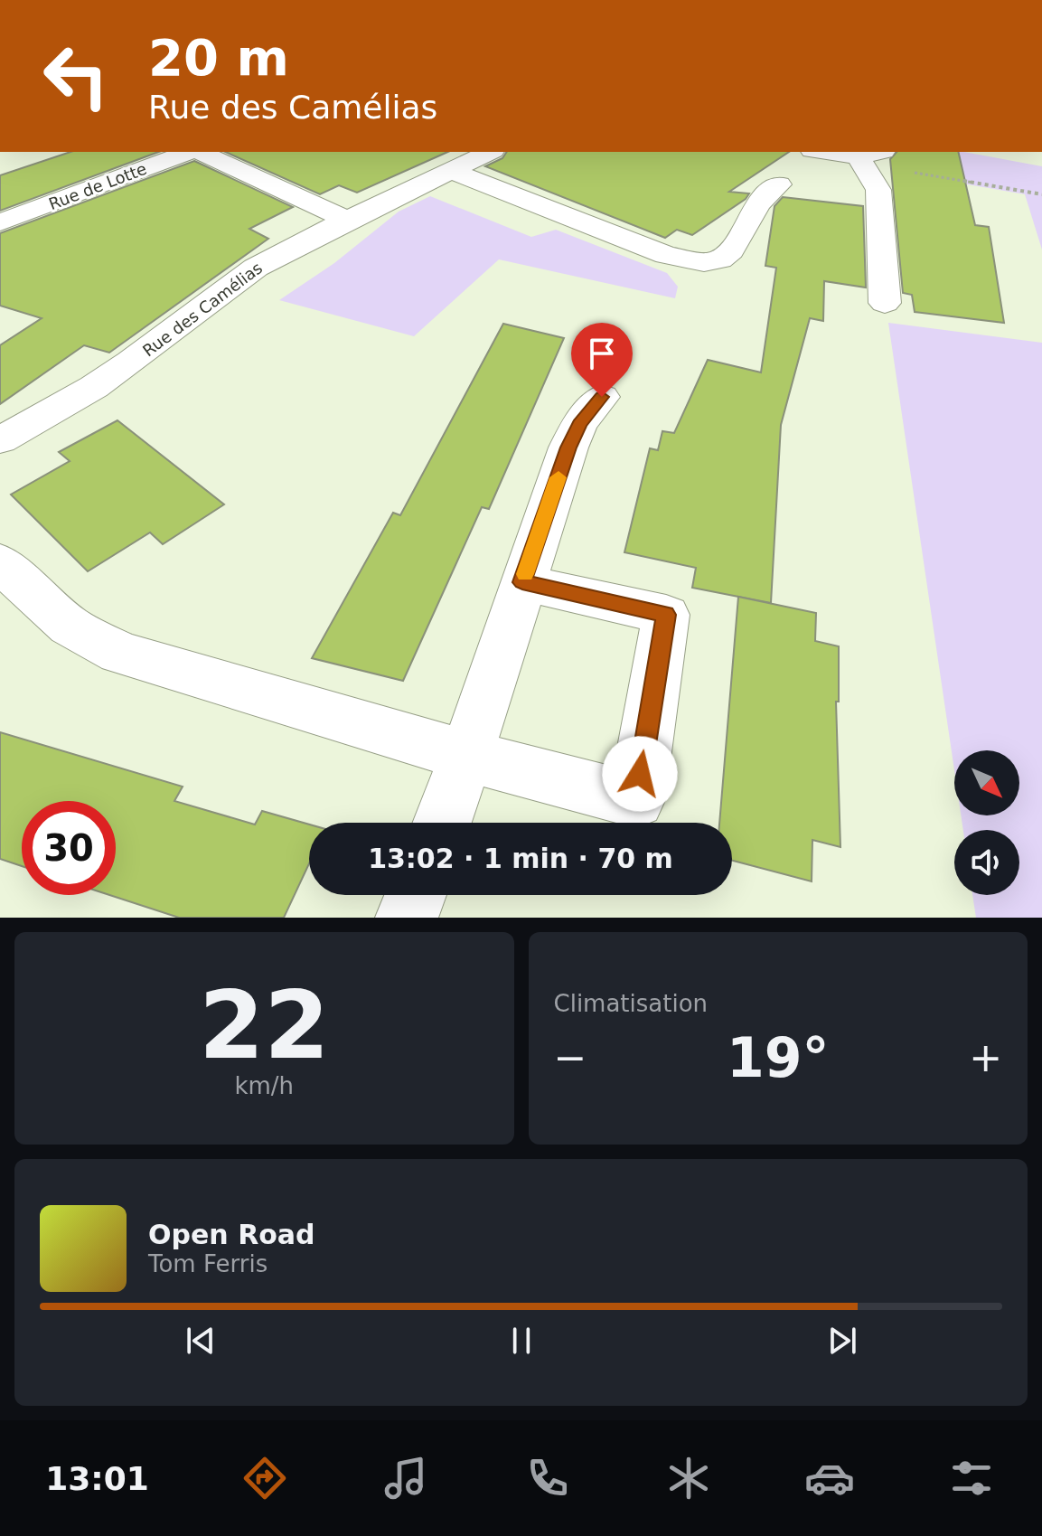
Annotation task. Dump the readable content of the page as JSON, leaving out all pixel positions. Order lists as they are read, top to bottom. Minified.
{"streets":{"street":["Rue de Lotte","Rue des Camélias"]},"crossings":[["Rue de Lotte","Rue des Camélias"]],"north":"bottom right","page":{"turn":["20 m","Rue des Camélias"],"limit":"30","trip":"13:02 · 1 min · 70 m","tile":[["22","km/h"],"Climatisation"],"heat":["−","19°","+"],"song":["Open Road","Tom Ferris"],"tabs":"13:01"}}
